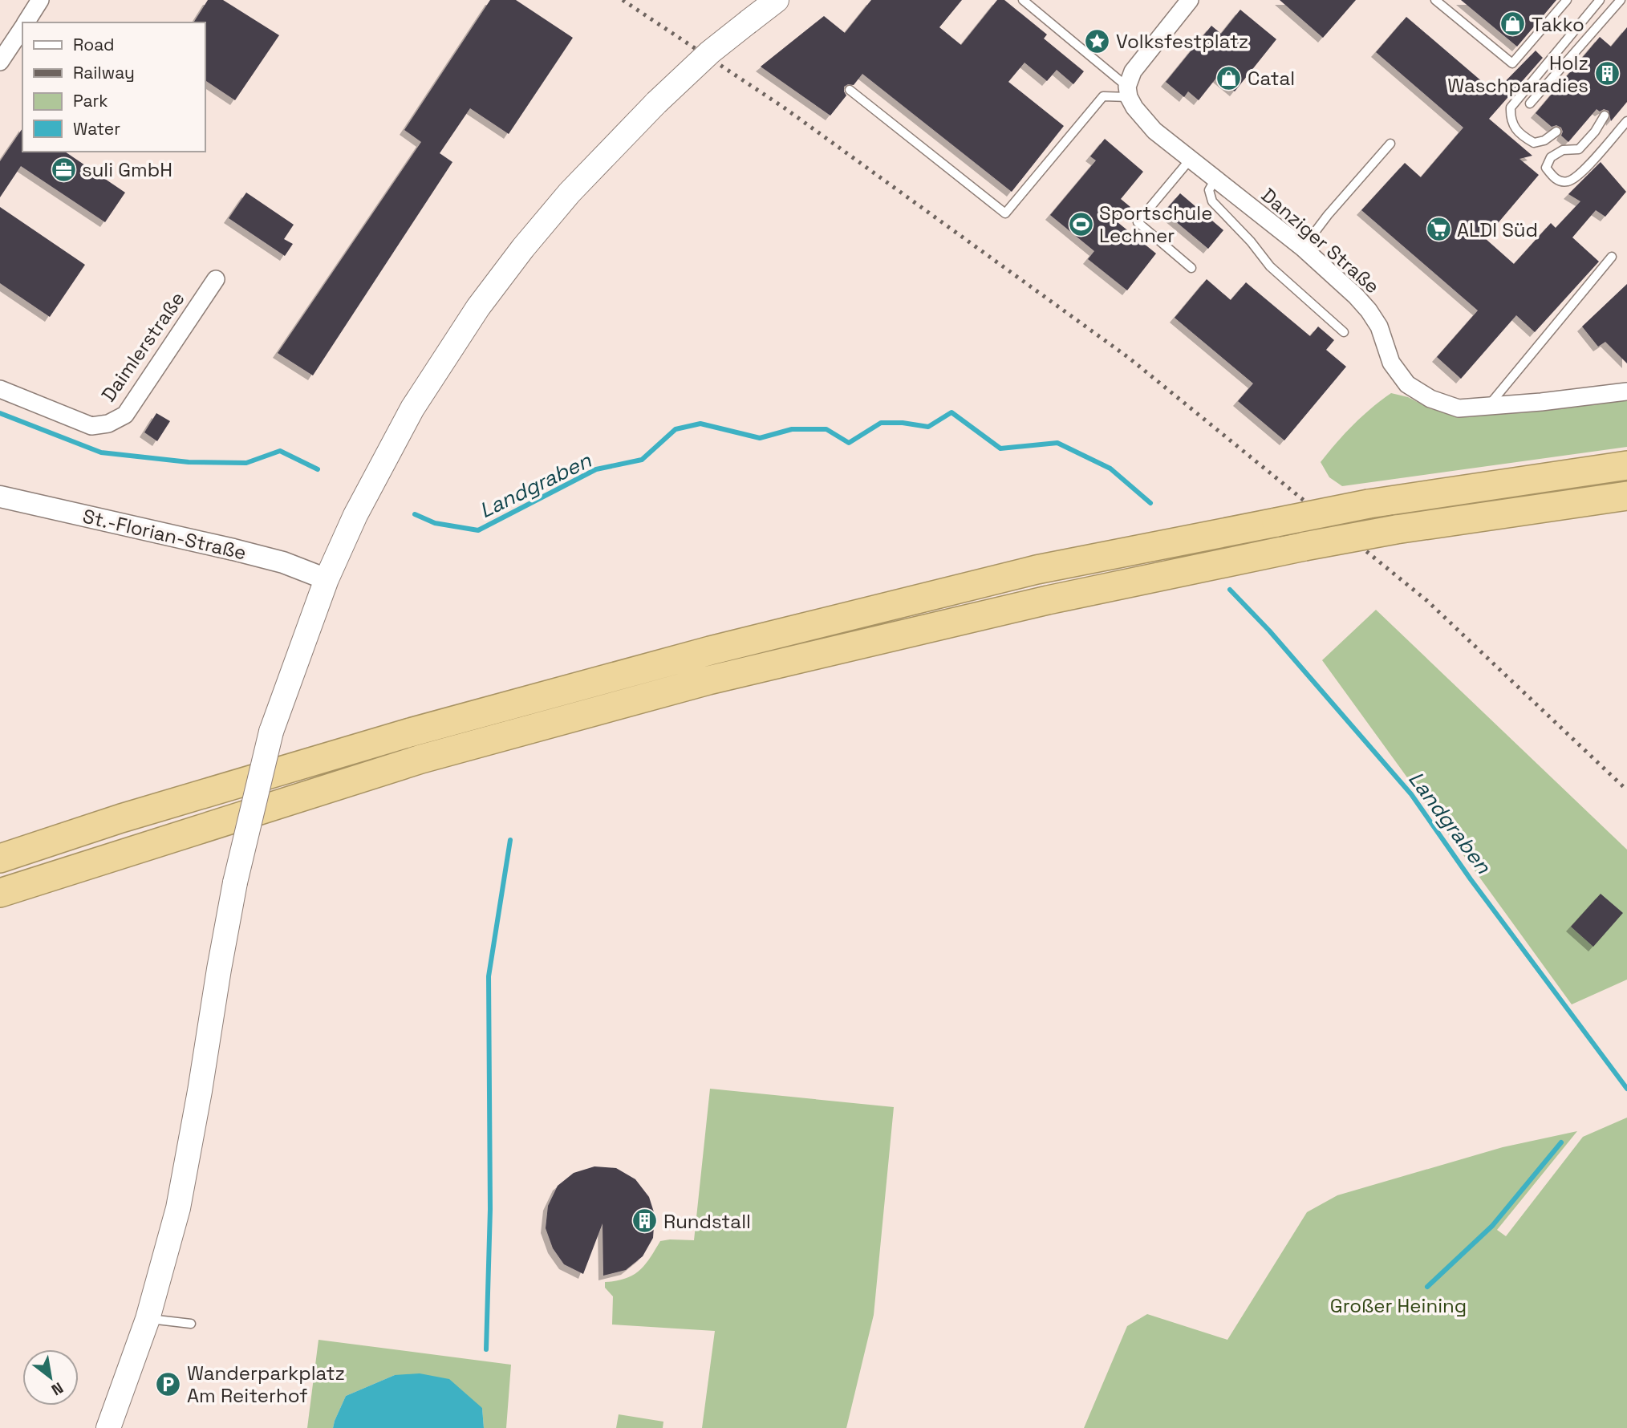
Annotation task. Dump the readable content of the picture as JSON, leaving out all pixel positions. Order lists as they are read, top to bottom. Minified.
{"streets":{"street":["Danziger Straße","Daimlerstraße","St.-Florian-Straße"]},"water":["Landgraben"],"parks":["Großer Heining"],"places":{"shop":["Takko","Catal"],"place":["Volksfestplatz"],"building":["Holz Waschparadies","Rundstall"],"office":["suli GmbH"],"sports":["Sportschule Lechner"],"supermarket":["ALDI Süd"],"parking":["Wanderparkplatz Am Reiterhof"]},"legend":["Road","Railway","Park","Water"],"north":"bottom right"}
